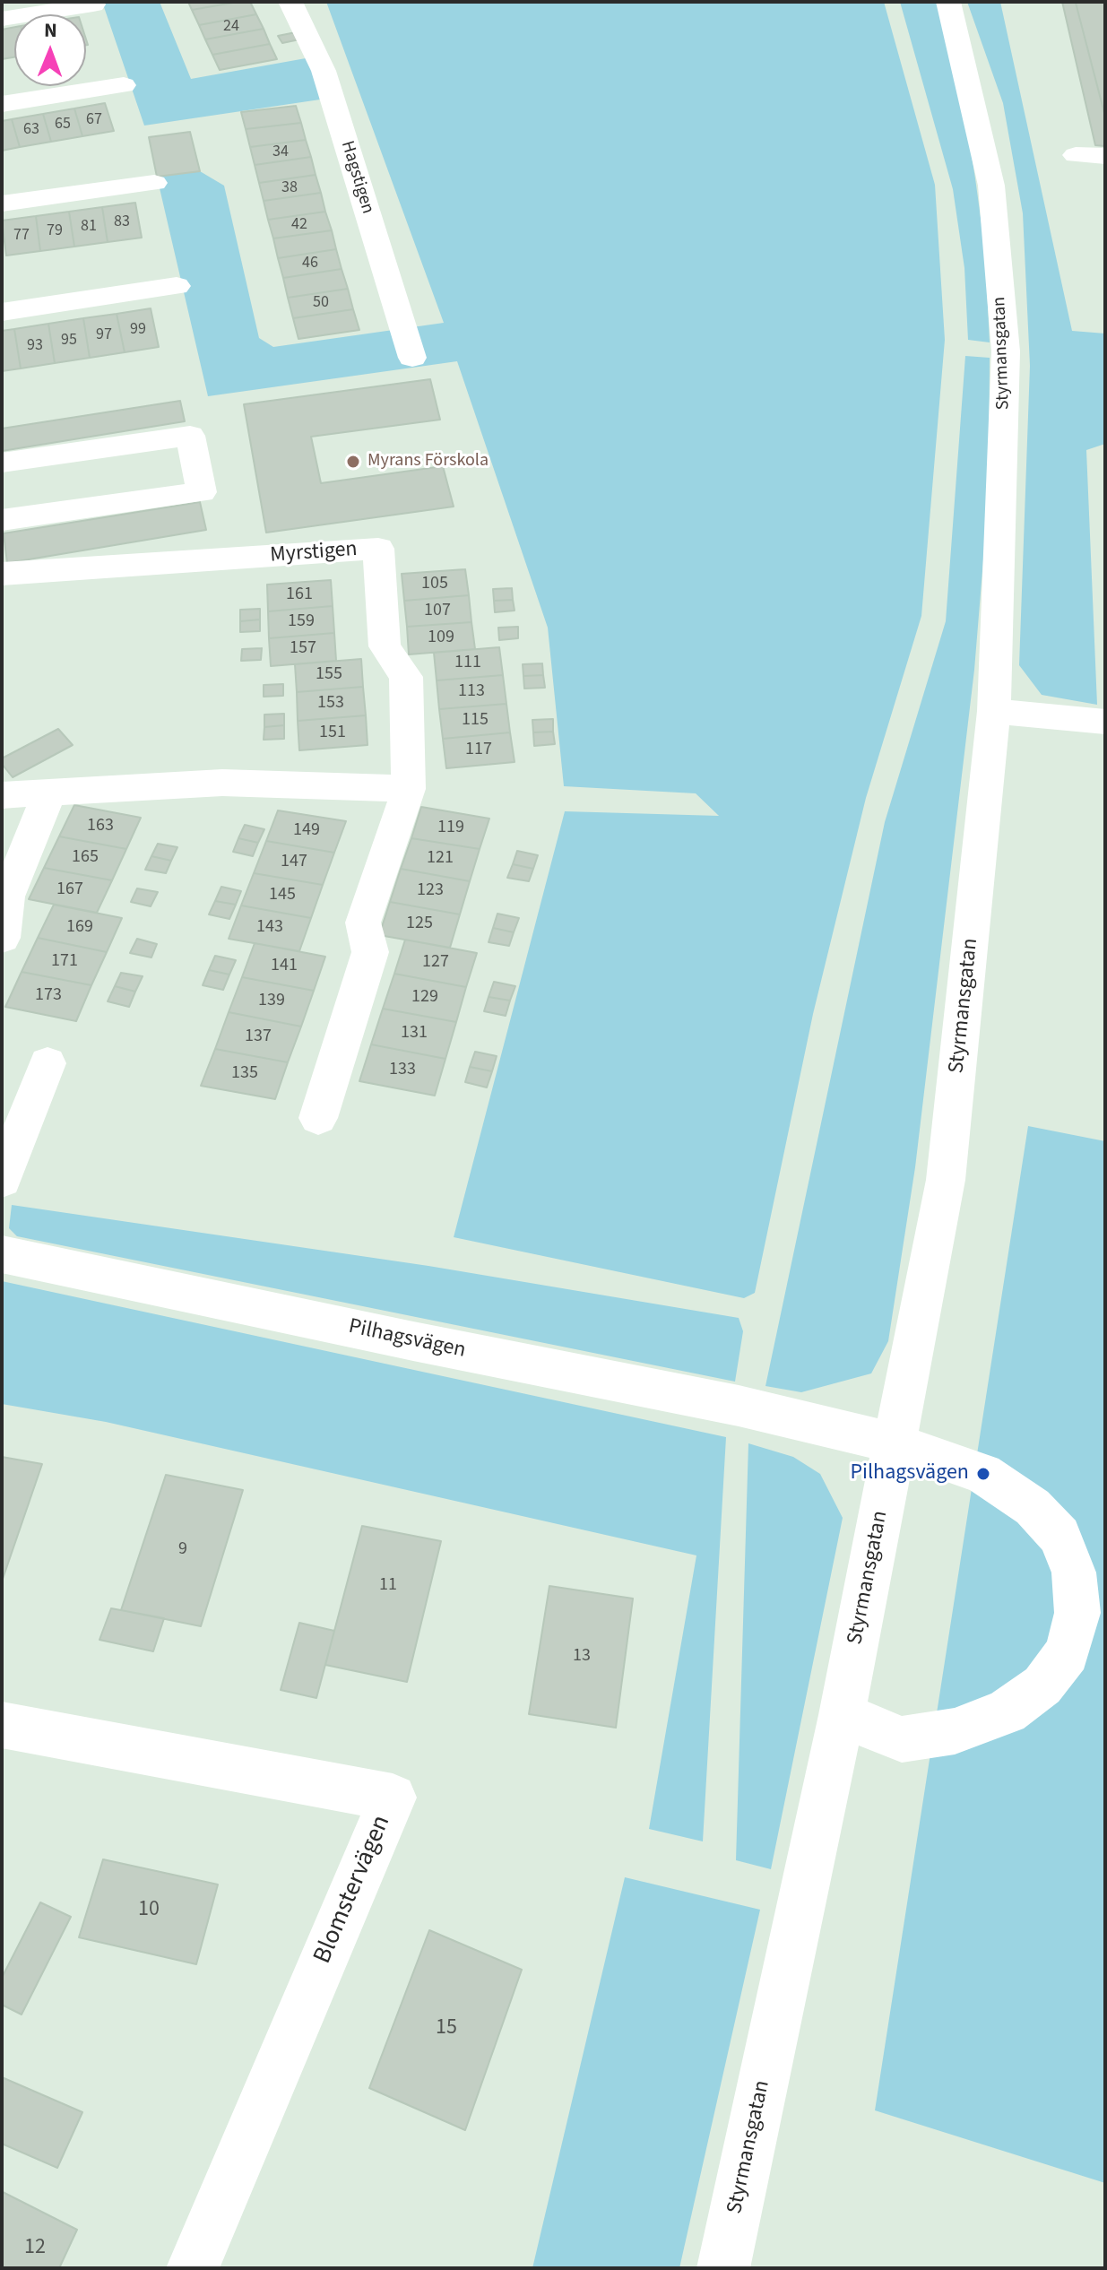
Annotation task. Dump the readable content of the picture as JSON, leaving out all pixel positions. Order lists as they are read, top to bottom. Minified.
{"streets":{"street":["Hagstigen","Styrmansgatan","Myrstigen","Pilhagsvägen","Blomstervägen"]},"crossings":[["Styrmansgatan","Pilhagsvägen"]],"places":["Myrans Förskola","Pilhagsvägen"],"house_numbers":["24","67","65","63","34","38","83","42","81","79","77","46","50","99","97","95","93","105","161","107","159","109","157","111","155","113","153","115","151","117","163","119","149","165","121","147","167","123","145","125","169","143","171","127","141","173","129","139","131","137","133","135","9","11","13","10","15","12"],"north":"top"}
